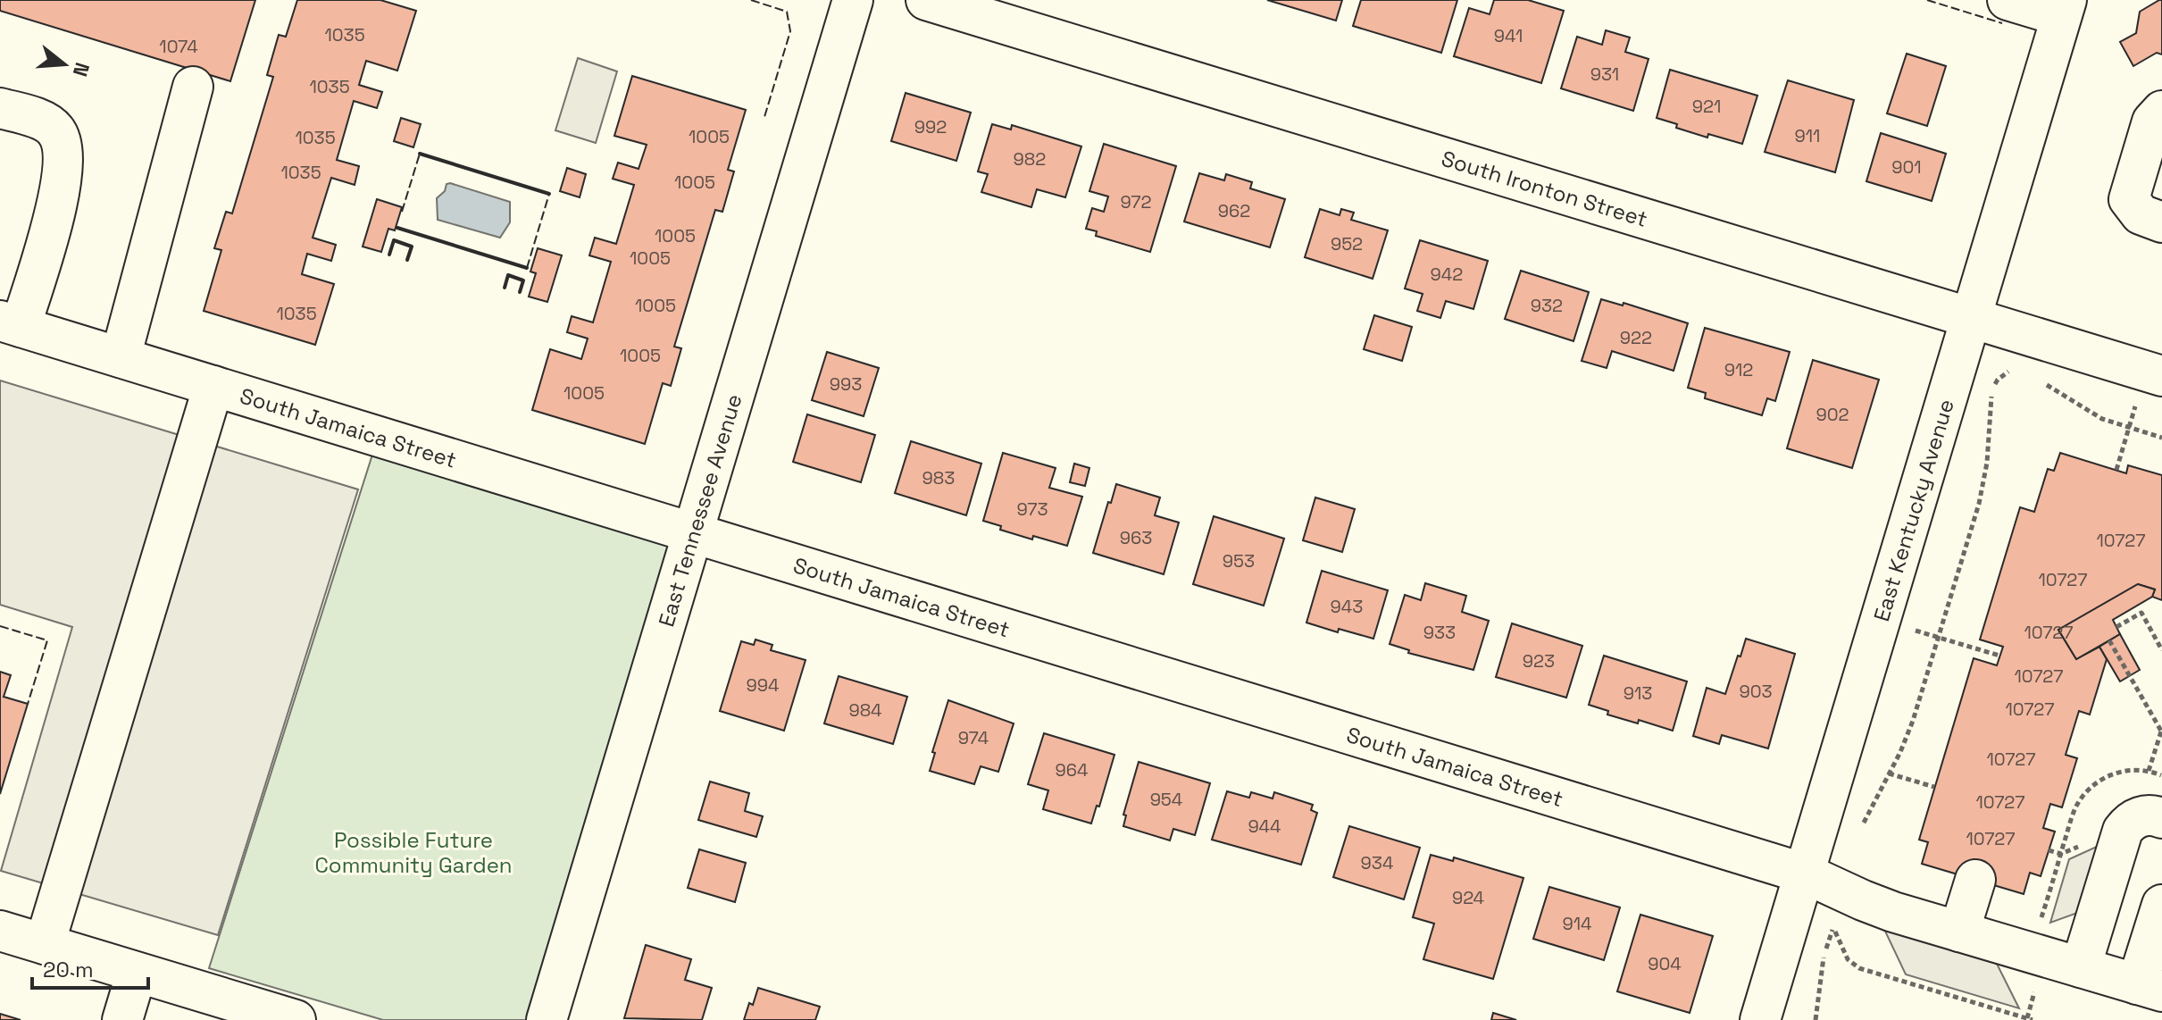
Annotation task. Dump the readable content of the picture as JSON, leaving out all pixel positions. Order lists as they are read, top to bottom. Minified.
{"streets":{"street":["South Ironton Street","South Jamaica Street","East Tennessee Avenue","East Kentucky Avenue"]},"crossings":[["South Ironton Street","East Kentucky Avenue"],["South Jamaica Street","East Tennessee Avenue"],["South Jamaica Street","East Kentucky Avenue"]],"parks":["Possible Future Community Garden"],"house_numbers":["1035","941","1074","931","1035","921","992","911","1005","1035","982","901","1035","1005","972","962","1005","952","1005","942","1005","932","1035","922","1005","912","993","1005","902","983","973","963","10727","953","10727","943","933","10727","923","10727","994","903","913","10727","984","974","10727","964","954","10727","944","10727","934","924","914","904"],"scale_bar":"20 m","north":"right"}
